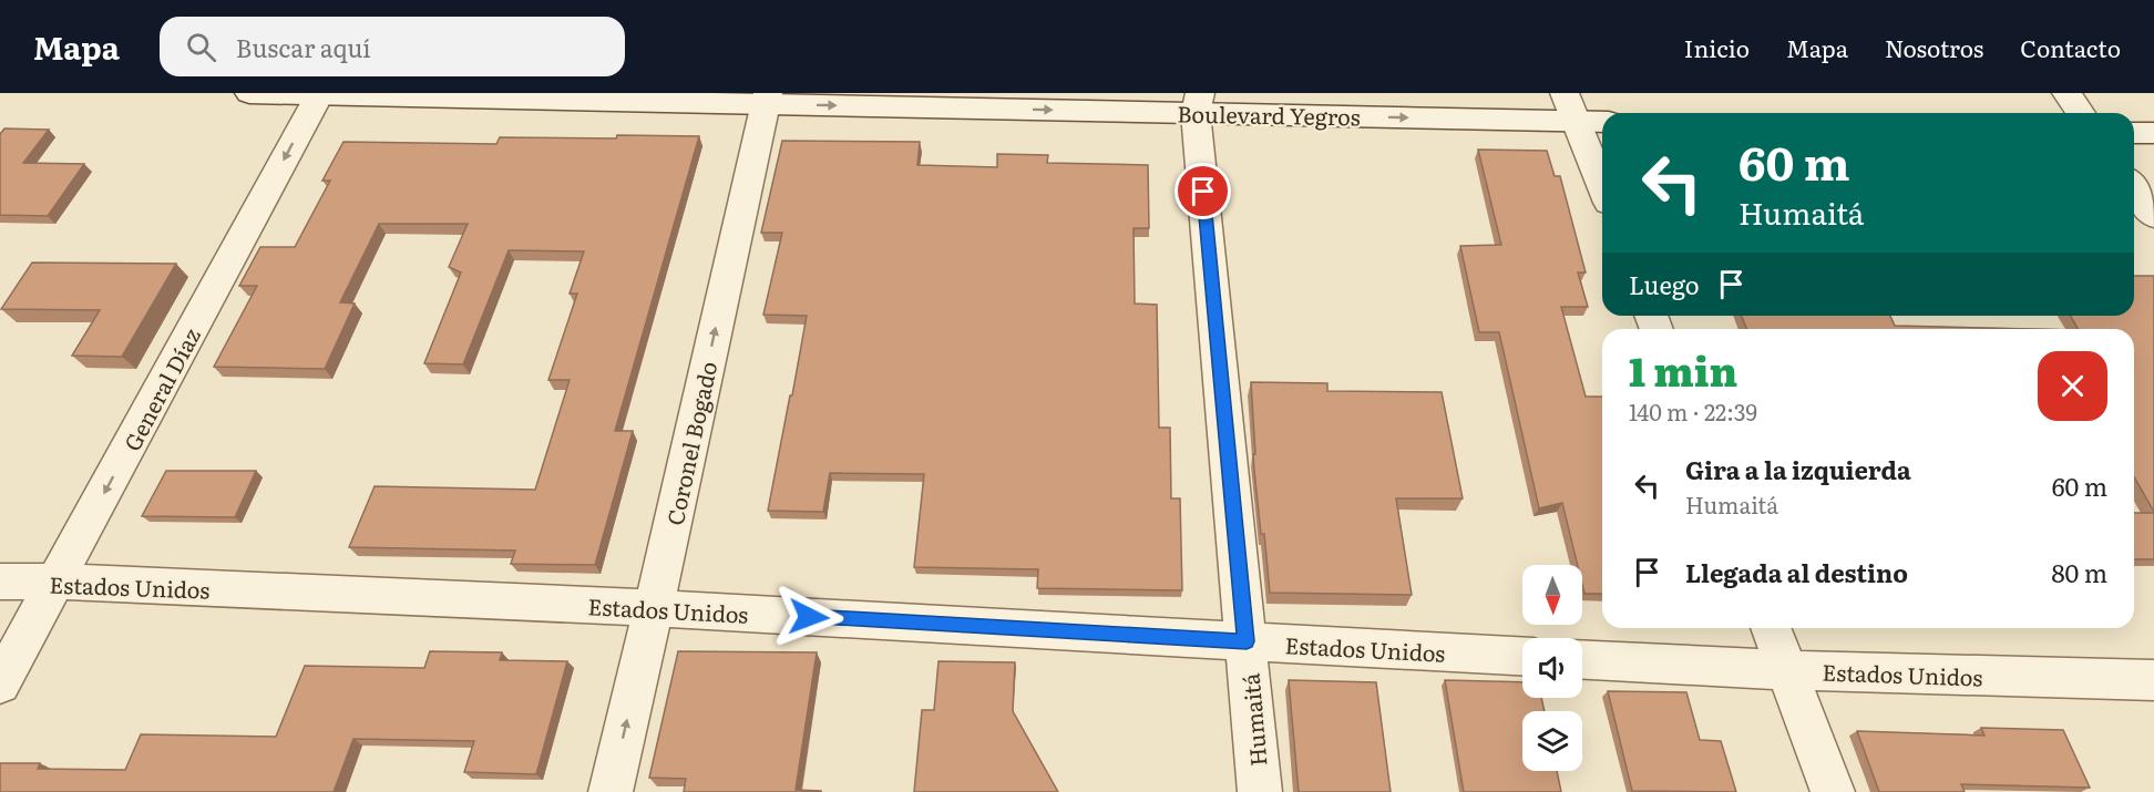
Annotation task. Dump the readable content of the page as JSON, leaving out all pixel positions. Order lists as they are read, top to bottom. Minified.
{"streets":{"street":["Boulevard Yegros","General Díaz","Coronel Bogado","Estados Unidos","Humaitá"]},"crossings":[["Boulevard Yegros","General Díaz"],["Boulevard Yegros","Coronel Bogado"],["Boulevard Yegros","Humaitá"],["General Díaz","Estados Unidos"],["Coronel Bogado","Estados Unidos"],["Estados Unidos","Humaitá"]],"one_way":["Boulevard Yegros","General Díaz","Coronel Bogado"],"north":"bottom","page":{"header":"Mapa","search":"Buscar aquí","nav":["Inicio","Mapa","Nosotros","Contacto"],"turn":["60 m","Humaitá"],"then":"Luego","heading":["1 min","140 m · 22:39"],"list":[{"name":"Gira a la izquierda","note":"Humaitá","value":"60 m"},{"name":"Llegada al destino","value":"80 m"}]}}
